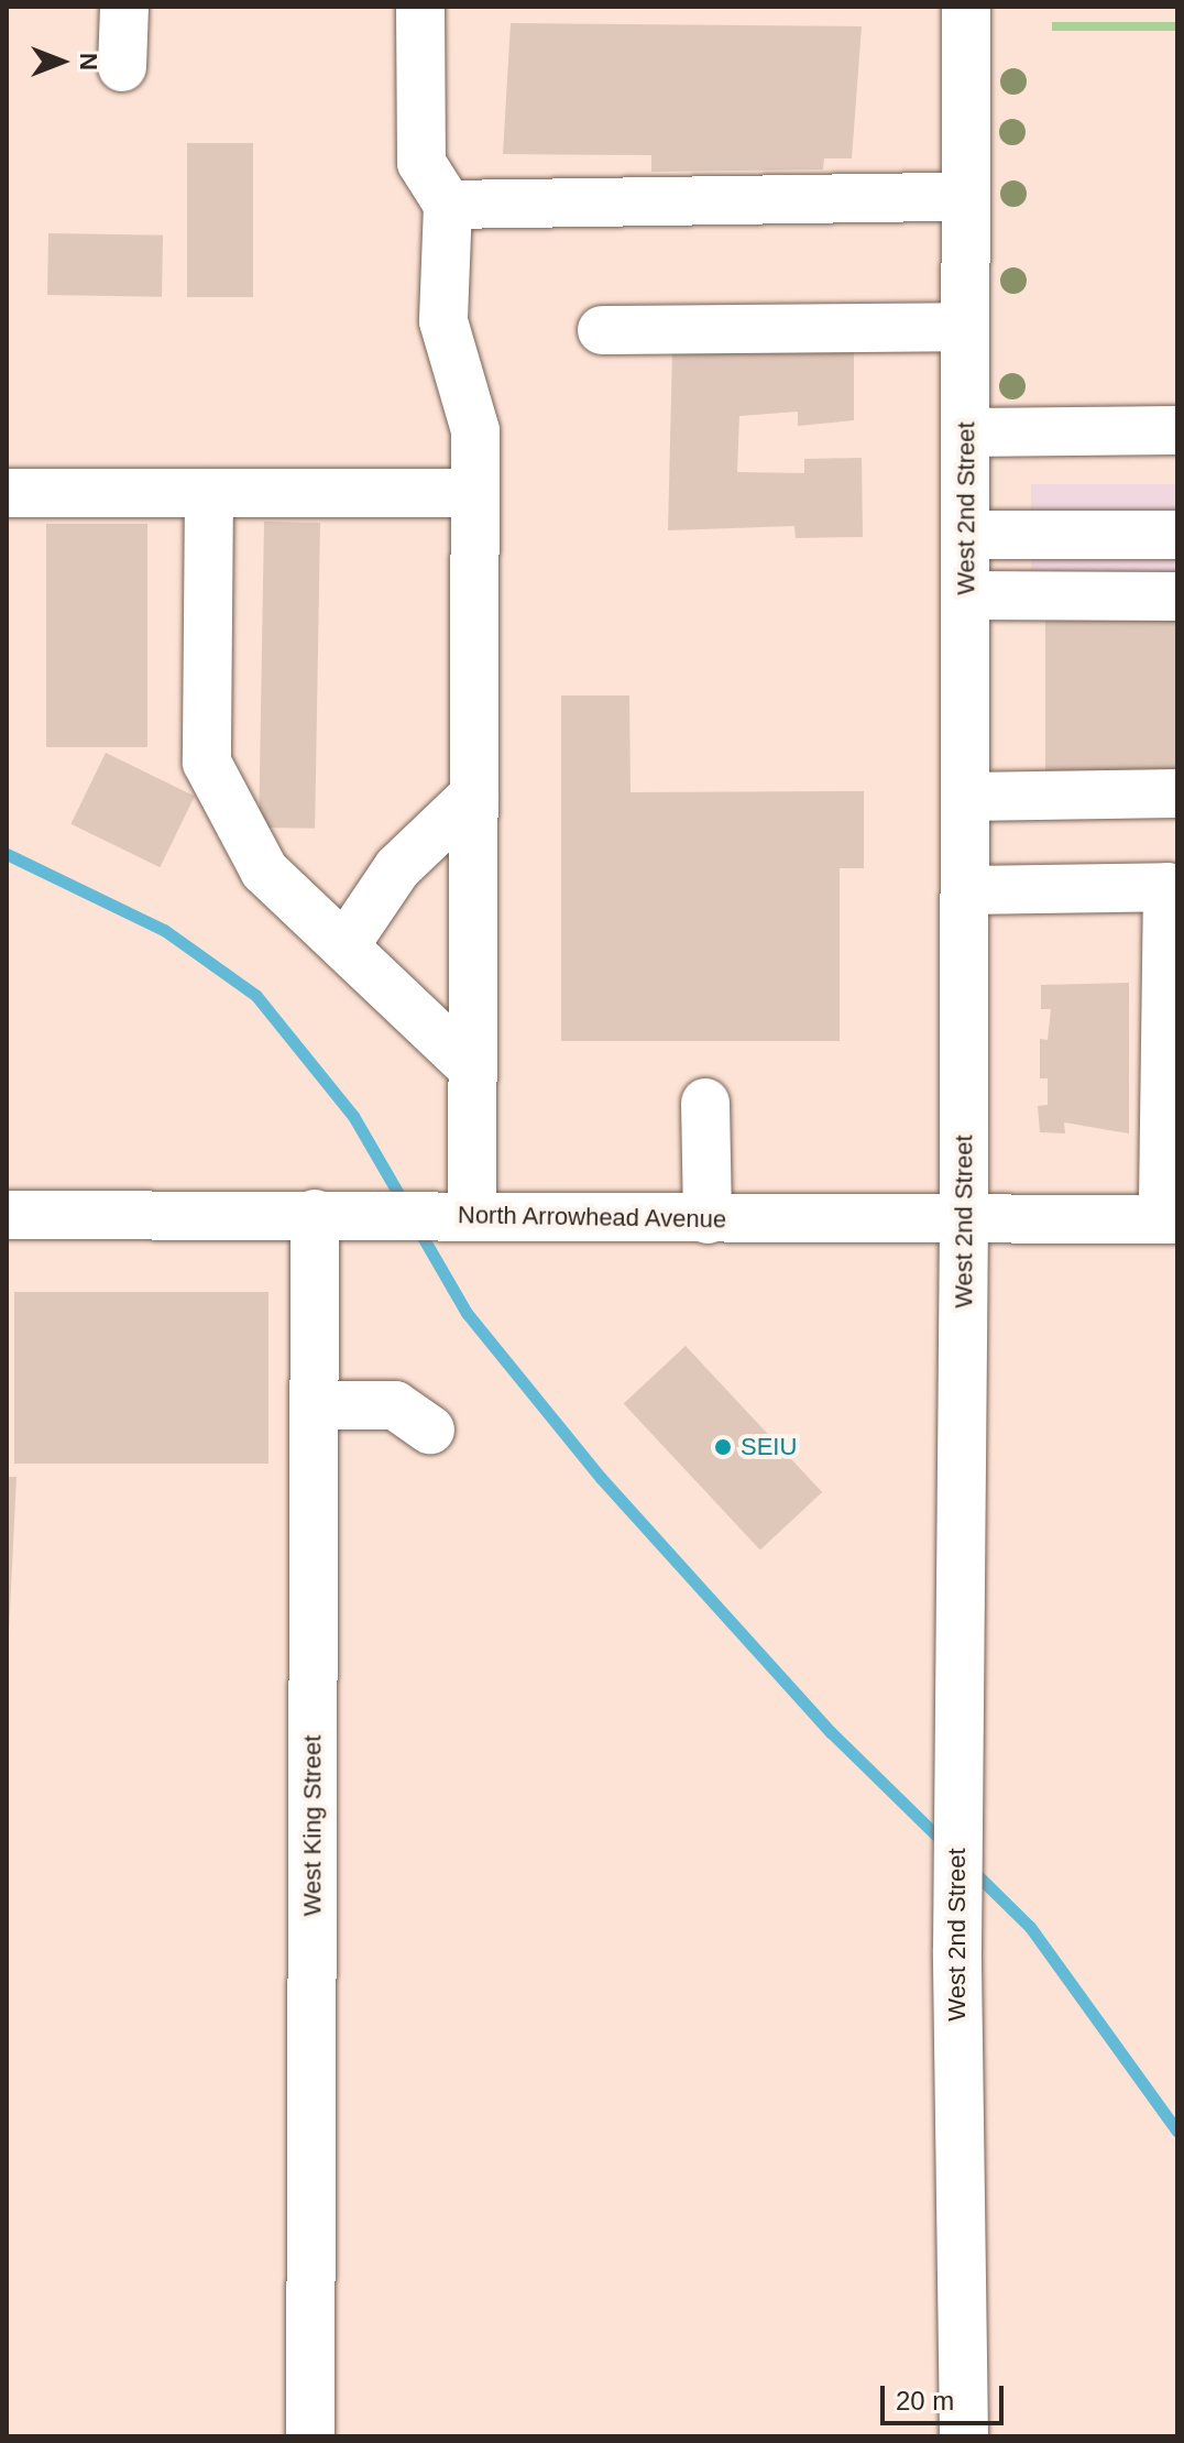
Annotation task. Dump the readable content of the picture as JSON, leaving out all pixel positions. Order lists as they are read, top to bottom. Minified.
{"streets":{"street":["West 2nd Street","North Arrowhead Avenue","West King Street"]},"crossings":[["West 2nd Street","North Arrowhead Avenue"],["North Arrowhead Avenue","West King Street"]],"places":["SEIU"],"scale_bar":"20 m","north":"right"}
